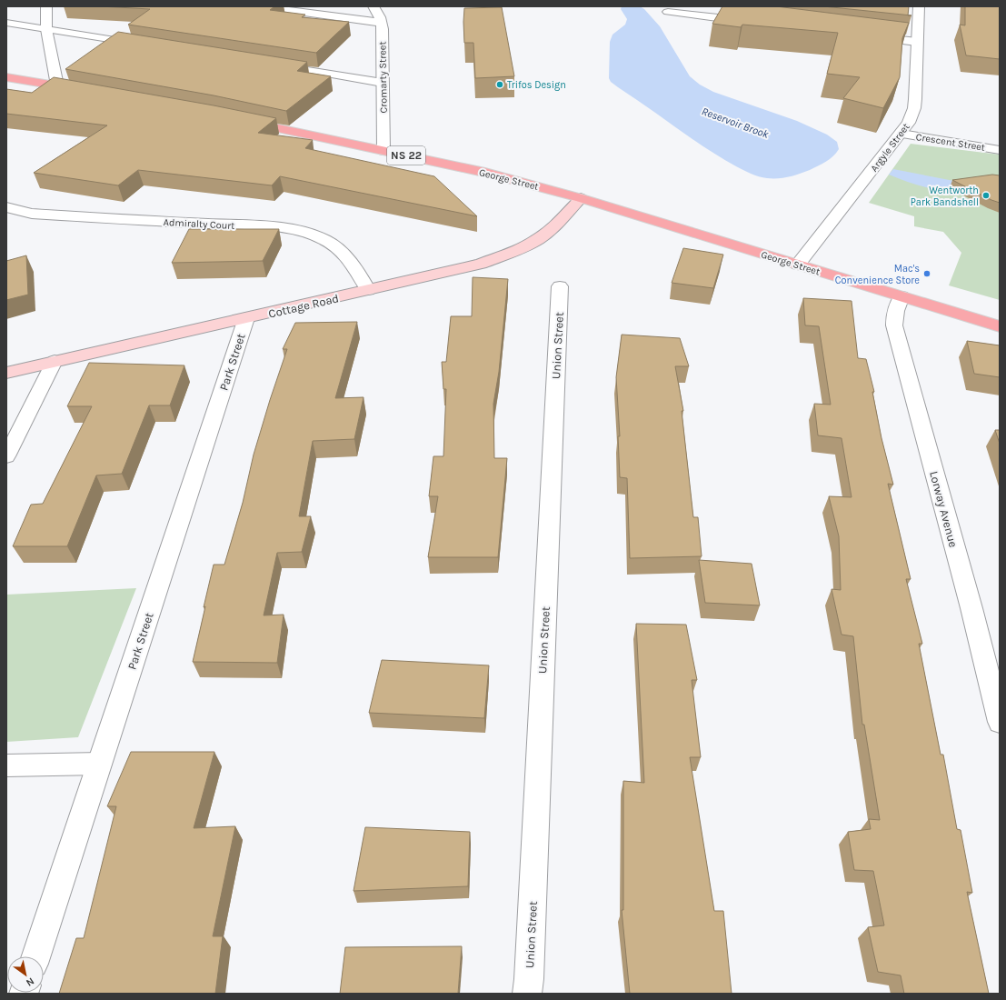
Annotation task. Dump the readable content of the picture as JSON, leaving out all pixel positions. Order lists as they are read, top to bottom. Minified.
{"streets":{"main road":["NS 22","George Street","Cottage Road"],"street":["Cromarty Street","Crescent Street","Argyle Street","Admiralty Court","Union Street","Park Street","Lorway Avenue"]},"crossings":[["Cromarty Street","George Street"],["Crescent Street","Argyle Street"],["Argyle Street","George Street"],["George Street","Cottage Road"],["George Street","Lorway Avenue"],["Admiralty Court","Cottage Road"],["Cottage Road","Park Street"]],"water":["Reservoir Brook"],"places":["Trifos Design","Wentworth Park Bandshell","Mac's Convenience Store"],"north":"bottom right"}
